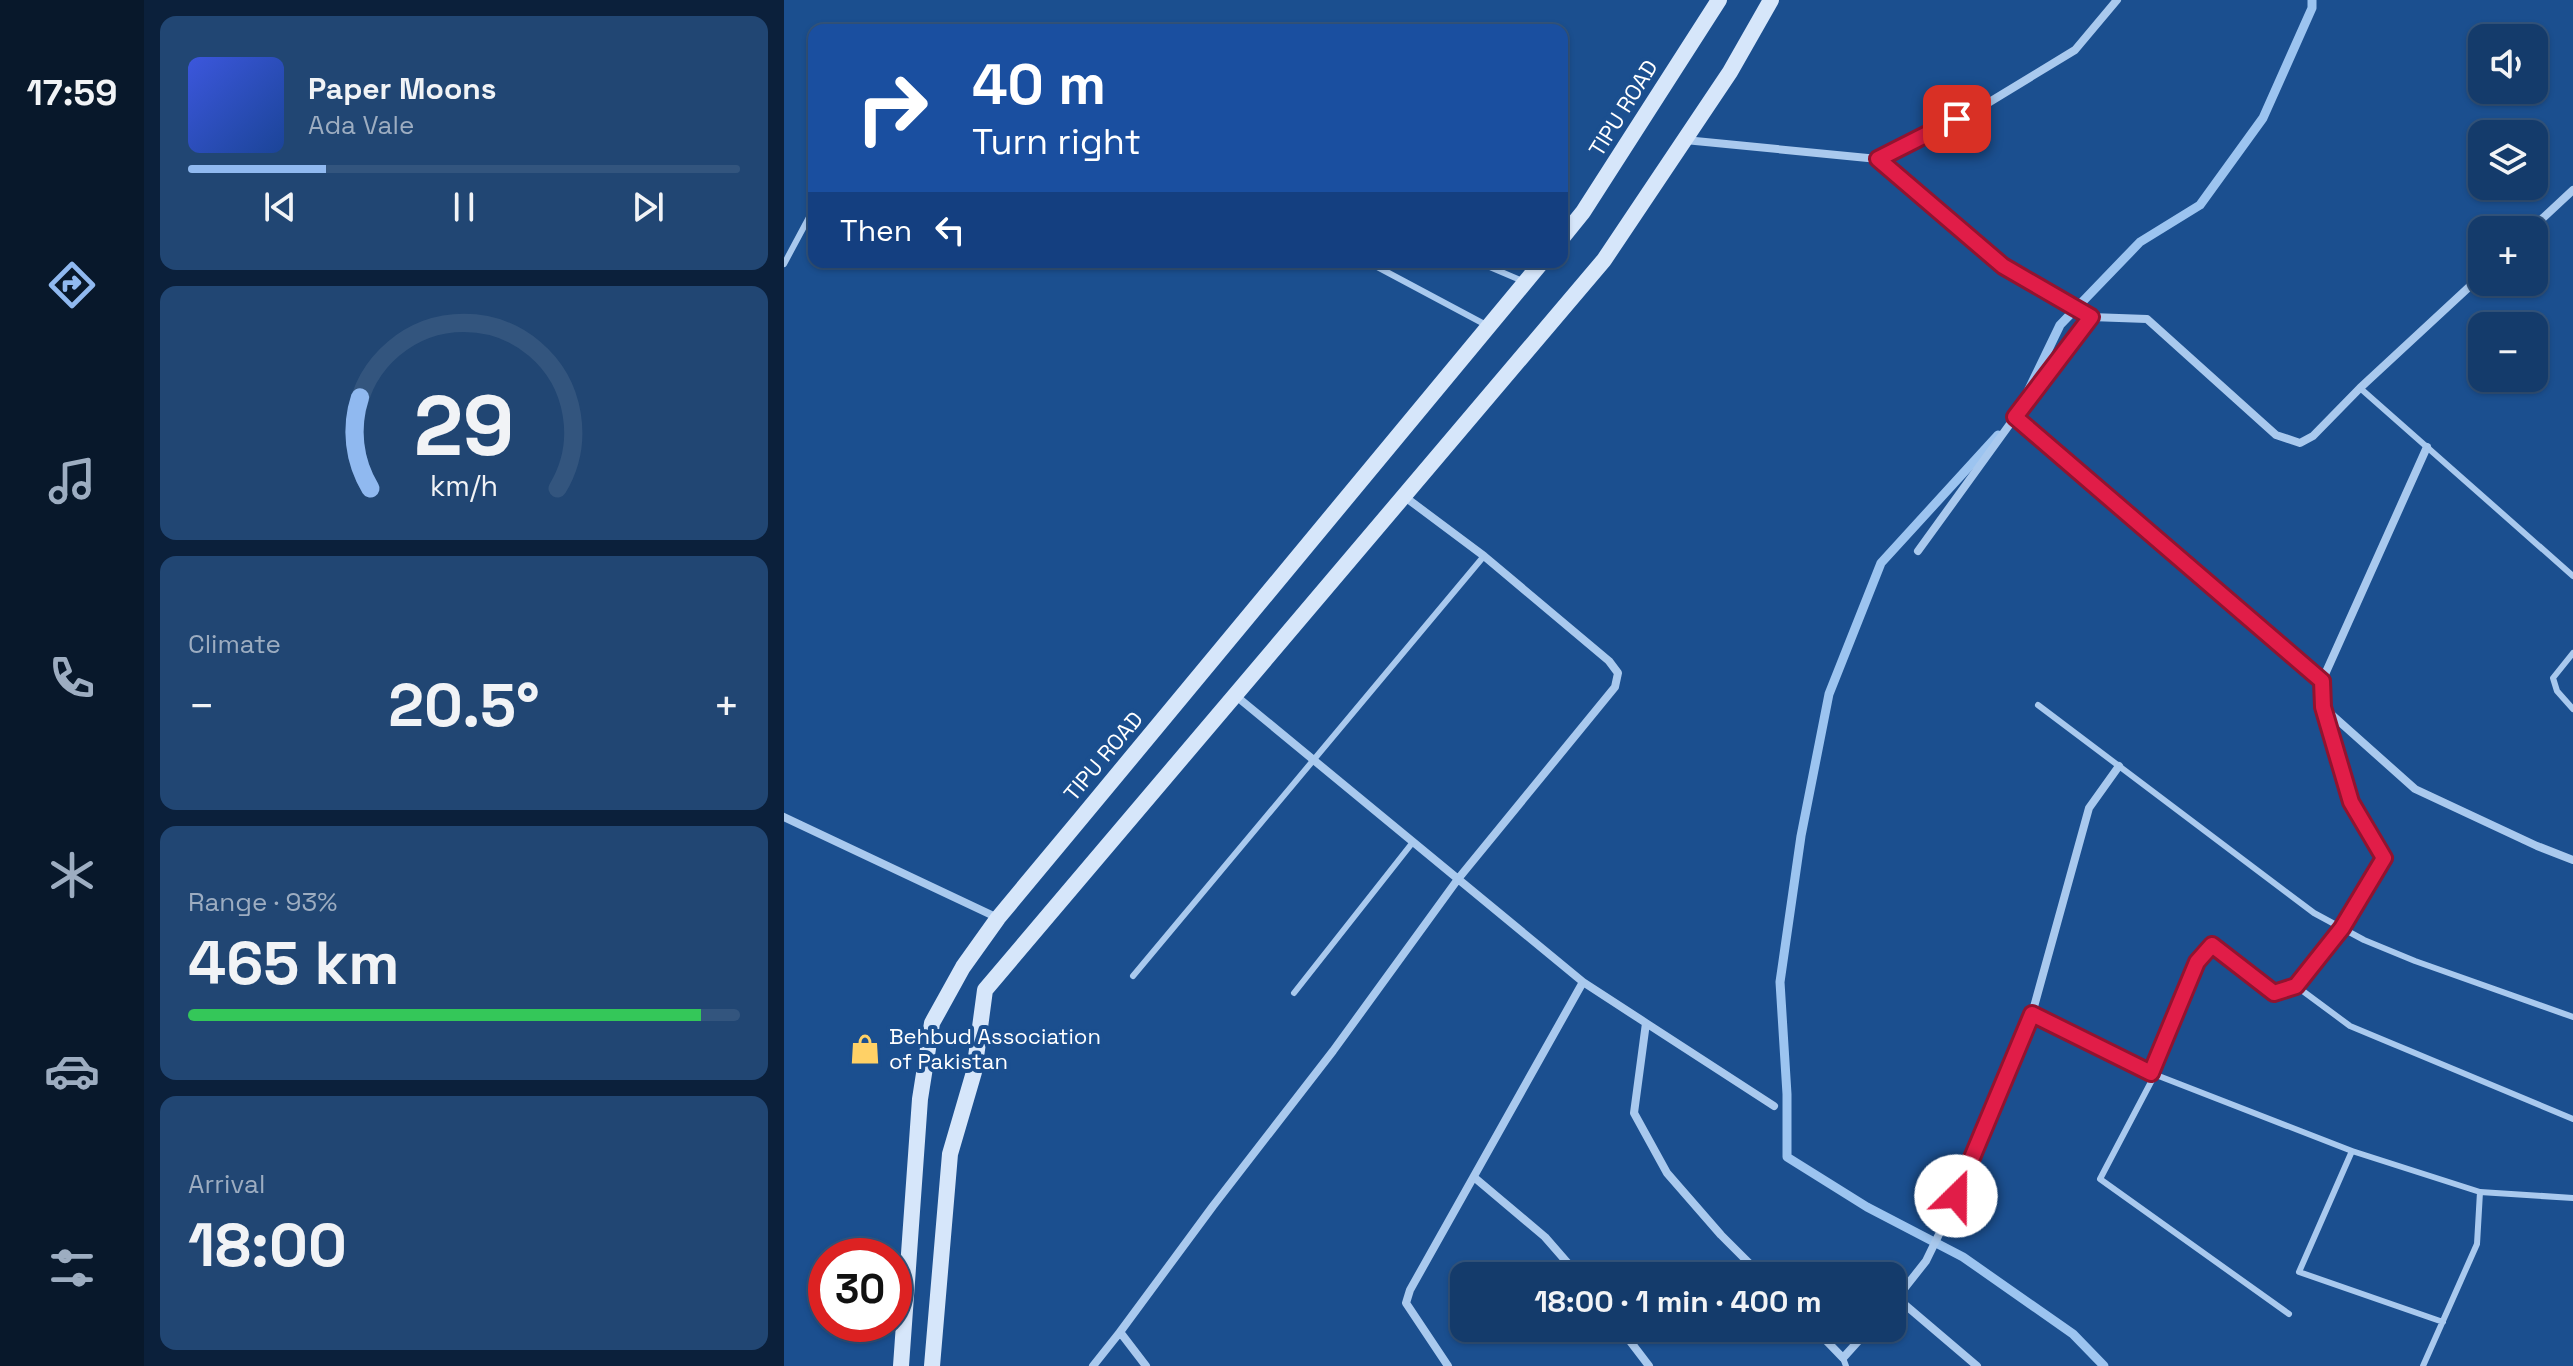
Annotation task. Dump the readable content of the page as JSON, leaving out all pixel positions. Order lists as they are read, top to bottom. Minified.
{"streets":{"main road":["TIPU ROAD"]},"places":{"shop":["Behbud Association of Pakistan"]},"page":{"tabs":"17:59","map_buttons":["+","−"],"turn":["40 m","Turn right"],"song":["Paper Moons","Ada Vale"],"then":"Then","tile":["Climate",["Range · 93%","465 km"],["Arrival","18:00"]],"heat":["−","20.5°","+"],"limit":"30","trip":"18:00 · 1 min · 400 m","gauge":["29","km/h"]}}
